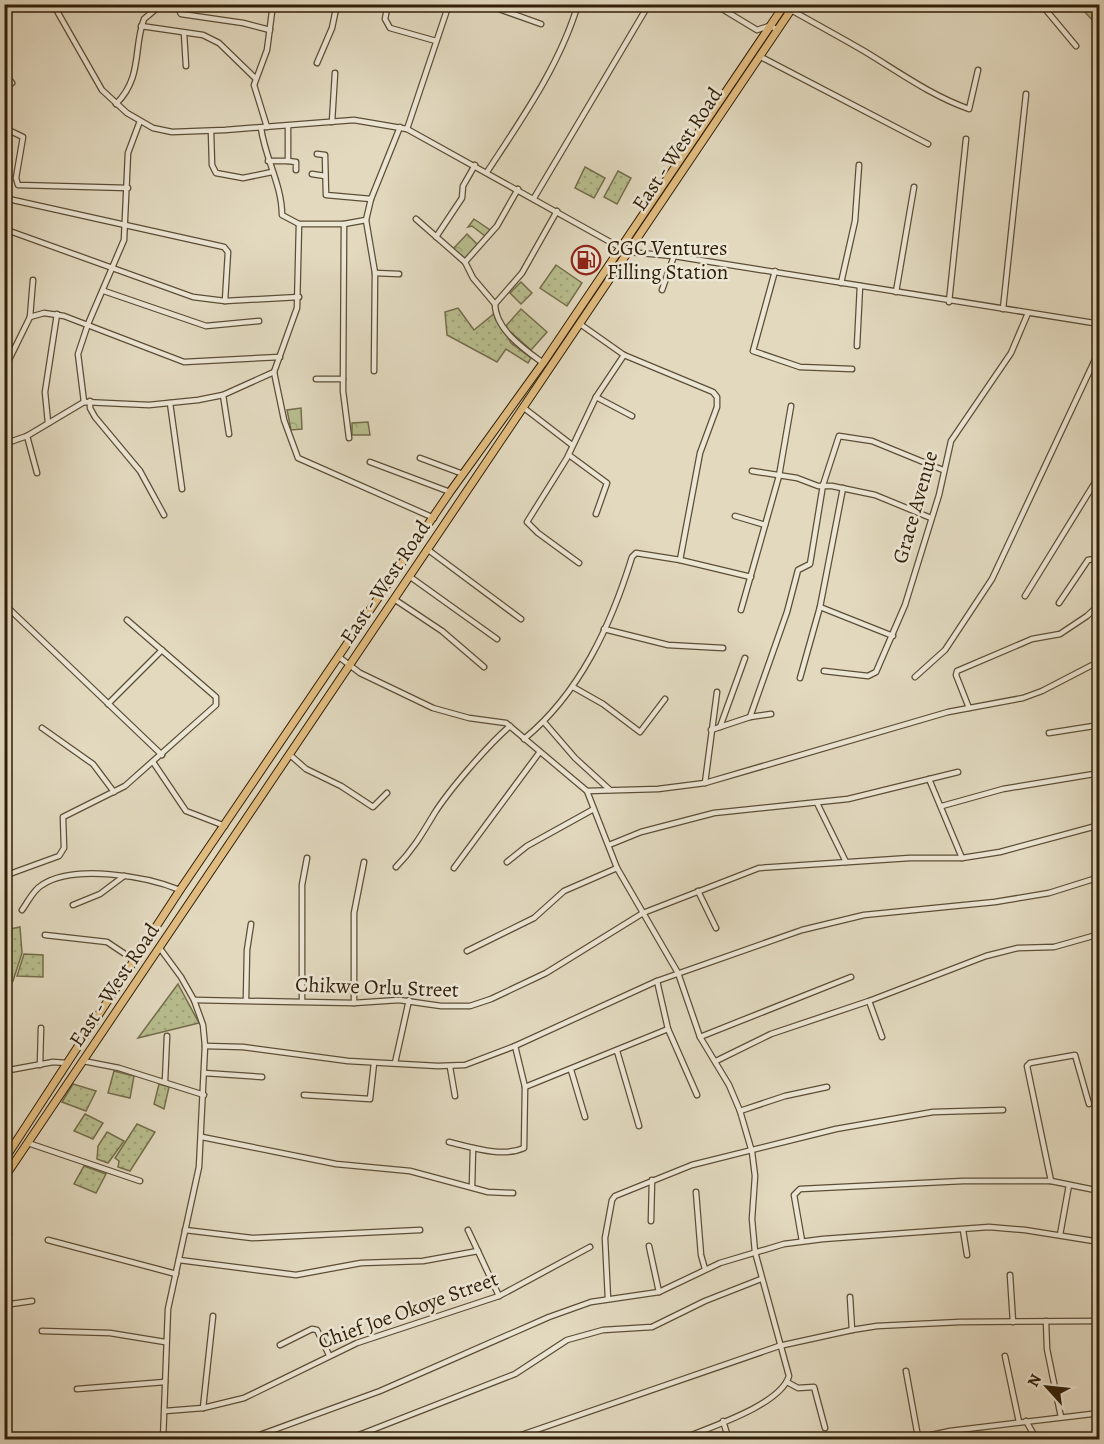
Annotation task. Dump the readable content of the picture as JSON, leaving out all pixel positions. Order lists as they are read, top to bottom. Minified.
{"streets":{"main road":["East - West Road"],"street":["Grace Avenue","Chikwe Orlu Street","Chief Joe Okoye Street"]},"places":{"fuel station":["CGC Ventures Filling Station"]},"north":"top left"}
